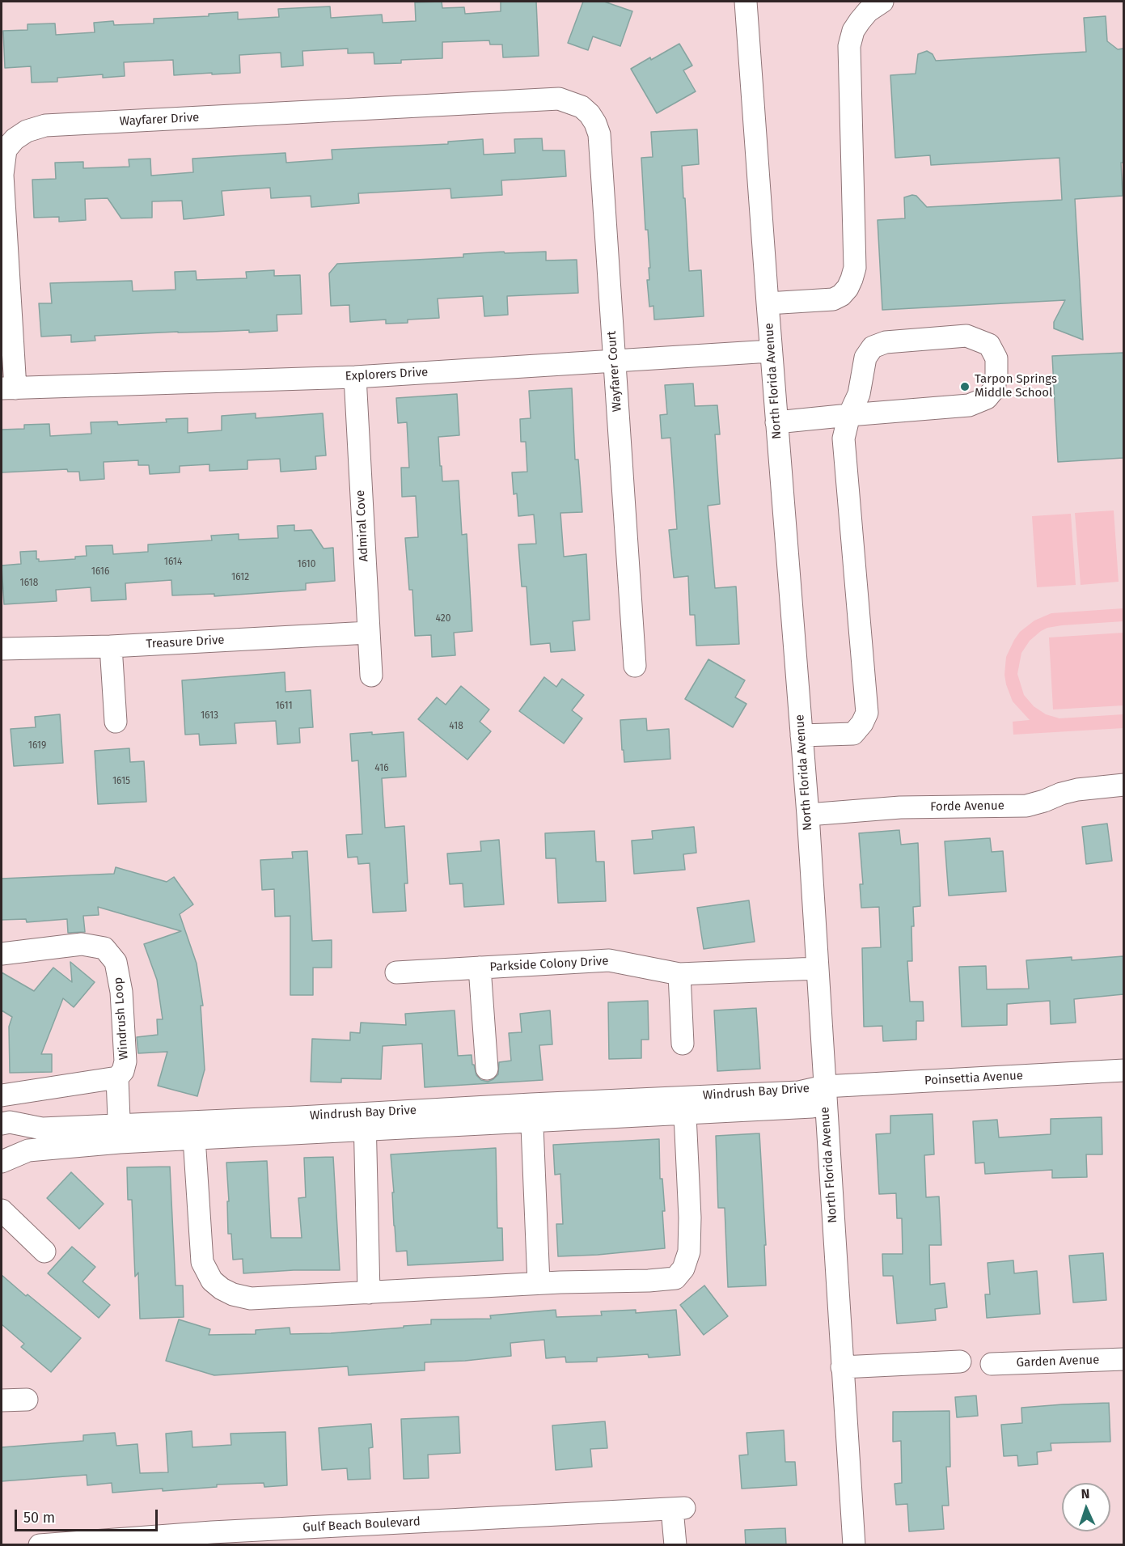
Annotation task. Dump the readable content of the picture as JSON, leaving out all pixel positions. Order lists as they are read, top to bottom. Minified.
{"streets":{"street":["Wayfarer Drive","Wayfarer Court","Explorers Drive","North Florida Avenue","Admiral Cove","Treasure Drive","Forde Avenue","Parkside Colony Drive","Windrush Loop","Poinsettia Avenue","Windrush Bay Drive","Garden Avenue","Gulf Beach Boulevard"]},"crossings":[["Wayfarer Drive","Wayfarer Court"],["Wayfarer Drive","Explorers Drive"],["Wayfarer Court","Explorers Drive"],["Explorers Drive","North Florida Avenue"],["Explorers Drive","Admiral Cove"],["North Florida Avenue","Forde Avenue"],["North Florida Avenue","Parkside Colony Drive"],["North Florida Avenue","Poinsettia Avenue"],["North Florida Avenue","Windrush Bay Drive"],["Admiral Cove","Treasure Drive"],["Poinsettia Avenue","Windrush Bay Drive"]],"places":["Tarpon Springs Middle School"],"house_numbers":["1614","1610","1616","1612","1618","420","1611","1613","418","1619","416","1615"],"scale_bar":"50 m","north":"top"}
